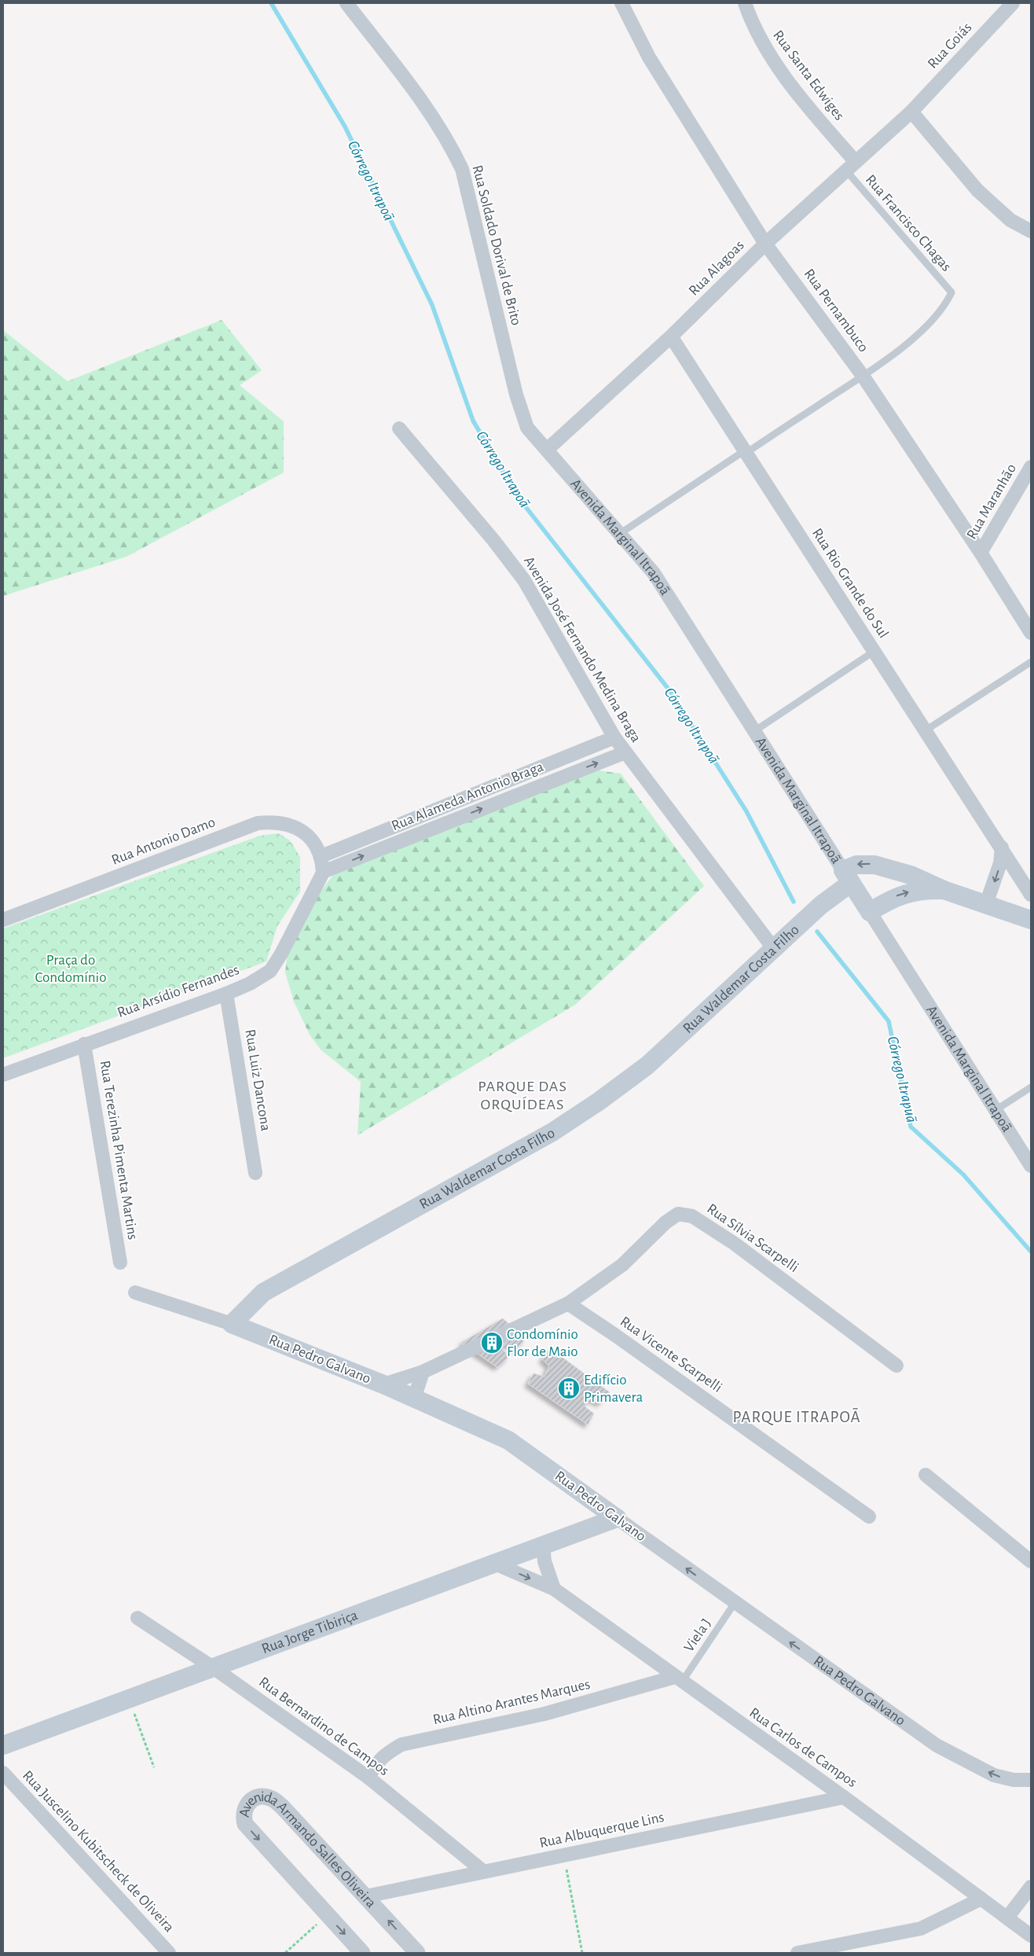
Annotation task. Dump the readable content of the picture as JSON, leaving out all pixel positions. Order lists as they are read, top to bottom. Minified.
{"streets":{"main road":["Avenida Marginal Itrapoã","Rua Waldemar Costa Filho","Rua Pedro Galvano","Rua Jorge Tibiriça"],"street":["Rua Goiás","Rua Santa Edwiges","Rua Soldado Dorival de Brito","Rua Alagoas","Rua Pernambuco","Rua Maranhão","Rua Rio Grande do Sul","Avenida José Fernando Medina Braga","Rua Alameda Antonio Braga","Rua Antonio Damo","Rua Arsídio Fernandes","Rua Luiz Dancona","Rua Terezinha Pimenta Martins","Rua Sílvia Scarpelli","Rua Vicente Scarpelli","Rua Altino Arantes Marques","Rua Bernardino de Campos","Rua Carlos de Campos","Rua Albuquerque Lins","Rua Juscelino Kubitscheck de Oliveira","Avenida Armando Salles Oliveira"],"lane":["Rua Francisco Chagas","Viela J"]},"crossings":[["Rua Goiás","Rua Alagoas"],["Rua Santa Edwiges","Rua Francisco Chagas"],["Rua Santa Edwiges","Rua Alagoas"],["Rua Francisco Chagas","Rua Alagoas"],["Rua Francisco Chagas","Rua Pernambuco"],["Rua Soldado Dorival de Brito","Rua Alagoas"],["Rua Soldado Dorival de Brito","Avenida Marginal Itrapoã"],["Rua Alagoas","Rua Pernambuco"],["Rua Alagoas","Avenida Marginal Itrapoã"],["Rua Alagoas","Rua Rio Grande do Sul"],["Rua Pernambuco","Rua Maranhão"],["Avenida Marginal Itrapoã","Rua Waldemar Costa Filho"],["Avenida José Fernando Medina Braga","Rua Alameda Antonio Braga"],["Avenida José Fernando Medina Braga","Rua Waldemar Costa Filho"],["Rua Alameda Antonio Braga","Rua Antonio Damo"],["Rua Alameda Antonio Braga","Rua Arsídio Fernandes"],["Rua Antonio Damo","Rua Arsídio Fernandes"],["Rua Waldemar Costa Filho","Rua Pedro Galvano"],["Rua Arsídio Fernandes","Rua Luiz Dancona"],["Rua Arsídio Fernandes","Rua Terezinha Pimenta Martins"],["Rua Sílvia Scarpelli","Rua Vicente Scarpelli"],["Rua Sílvia Scarpelli","Rua Pedro Galvano"],["Rua Pedro Galvano","Rua Jorge Tibiriça"],["Rua Pedro Galvano","Viela J"],["Rua Jorge Tibiriça","Rua Bernardino de Campos"],["Rua Jorge Tibiriça","Rua Carlos de Campos"],["Viela J","Rua Altino Arantes Marques"],["Viela J","Rua Carlos de Campos"],["Rua Altino Arantes Marques","Rua Bernardino de Campos"],["Rua Altino Arantes Marques","Rua Carlos de Campos"],["Rua Bernardino de Campos","Rua Albuquerque Lins"],["Rua Carlos de Campos","Rua Albuquerque Lins"],["Rua Albuquerque Lins","Avenida Armando Salles Oliveira"]],"one_way":["Rua Pedro Galvano"],"districts":["PARQUE DAS ORQUÍDEAS","PARQUE ITRAPOÃ"],"water":["Córrego Itrapoã","Córrego Itrapuã"],"parks":["Praça do Condomínio"],"places":{"building":["Condomínio Flor de Maio","Edifício Primavera"]}}
